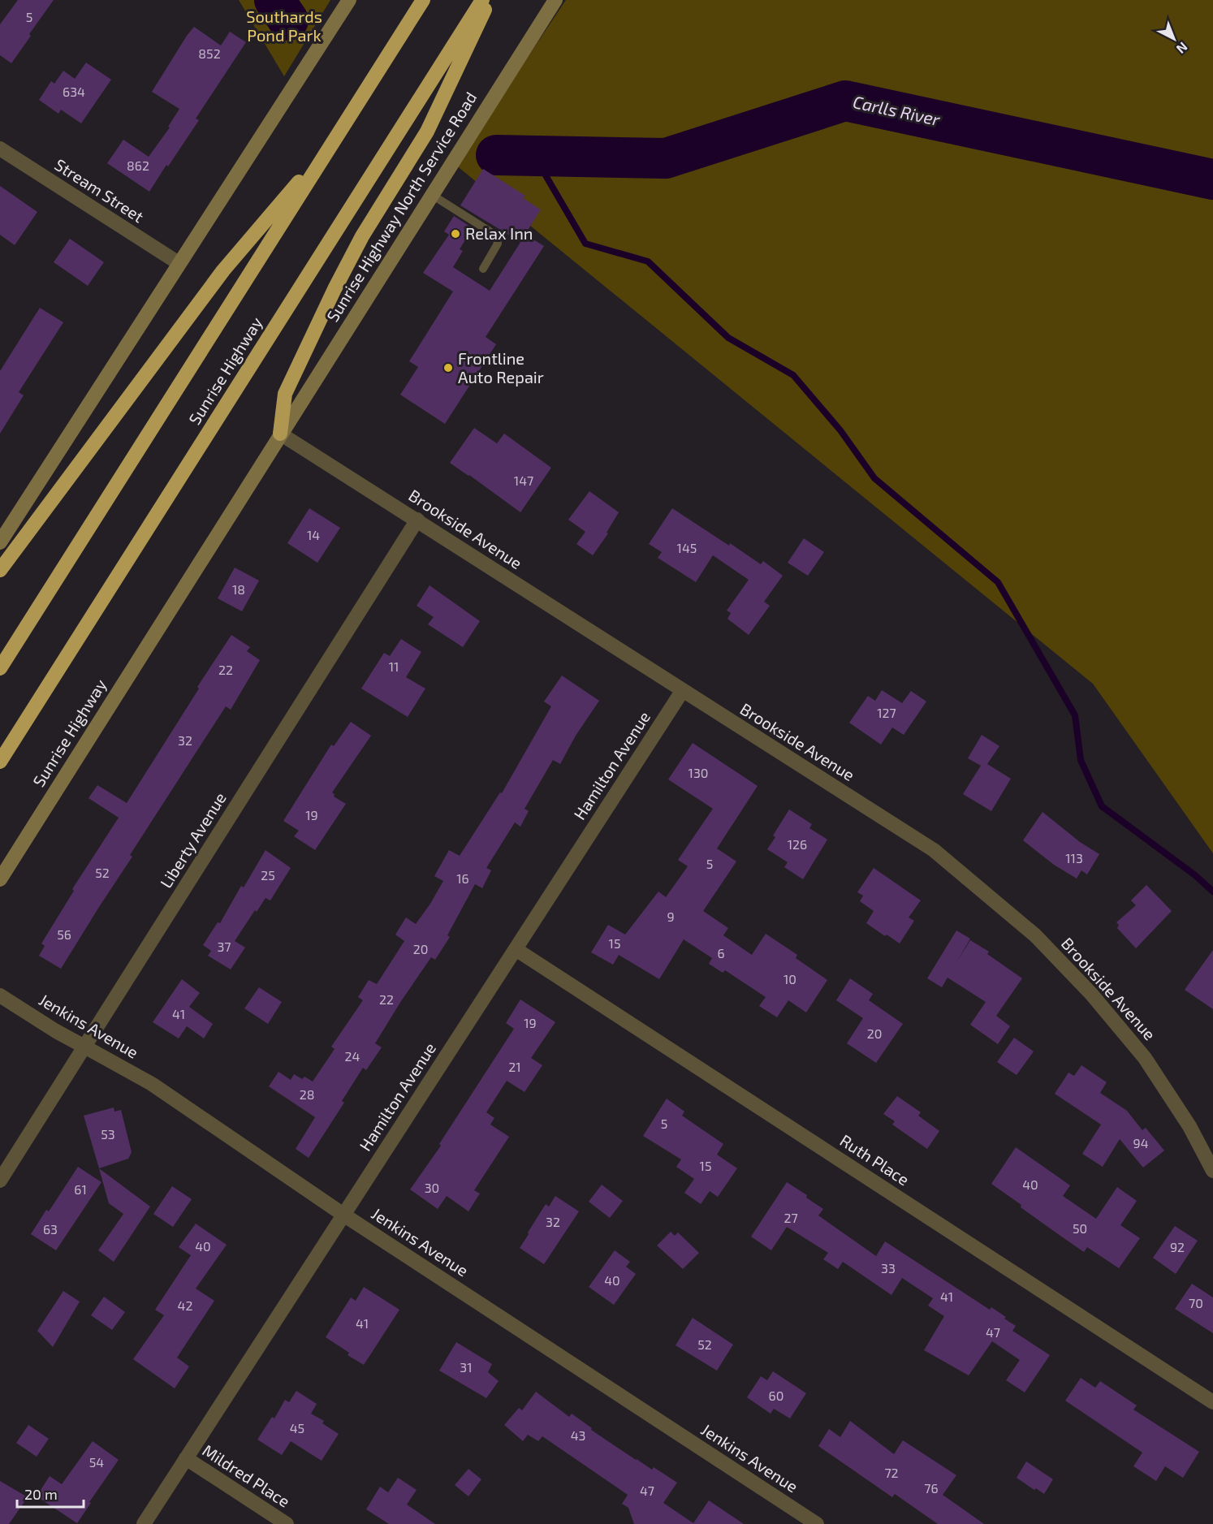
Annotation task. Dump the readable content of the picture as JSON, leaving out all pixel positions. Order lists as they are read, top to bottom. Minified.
{"streets":{"highway":["Sunrise Highway"],"main road":["Sunrise Highway North Service Road"],"street":["Stream Street","Brookside Avenue","Hamilton Avenue","Liberty Avenue","Jenkins Avenue","Ruth Place","Mildred Place"]},"crossings":[["Sunrise Highway North Service Road","Sunrise Highway"],["Sunrise Highway North Service Road","Brookside Avenue"],["Sunrise Highway","Brookside Avenue"],["Brookside Avenue","Hamilton Avenue"],["Brookside Avenue","Liberty Avenue"],["Hamilton Avenue","Jenkins Avenue"],["Hamilton Avenue","Ruth Place"],["Hamilton Avenue","Mildred Place"],["Liberty Avenue","Jenkins Avenue"]],"water":["Carlls River"],"parks":["Southards Pond Park"],"places":["Relax Inn","Frontline Auto Repair"],"house_numbers":["5","852","634","862","147","14","145","18","11","22","127","32","130","19","126","113","5","52","25","16","9","56","15","37","20","6","10","22","41","19","20","24","21","28","5","53","94","15","40","30","61","27","32","50","63","40","92","33","40","41","70","42","41","47","52","31","60","45","43","54","72","76","47"],"scale_bar":"20 m","north":"bottom right"}
